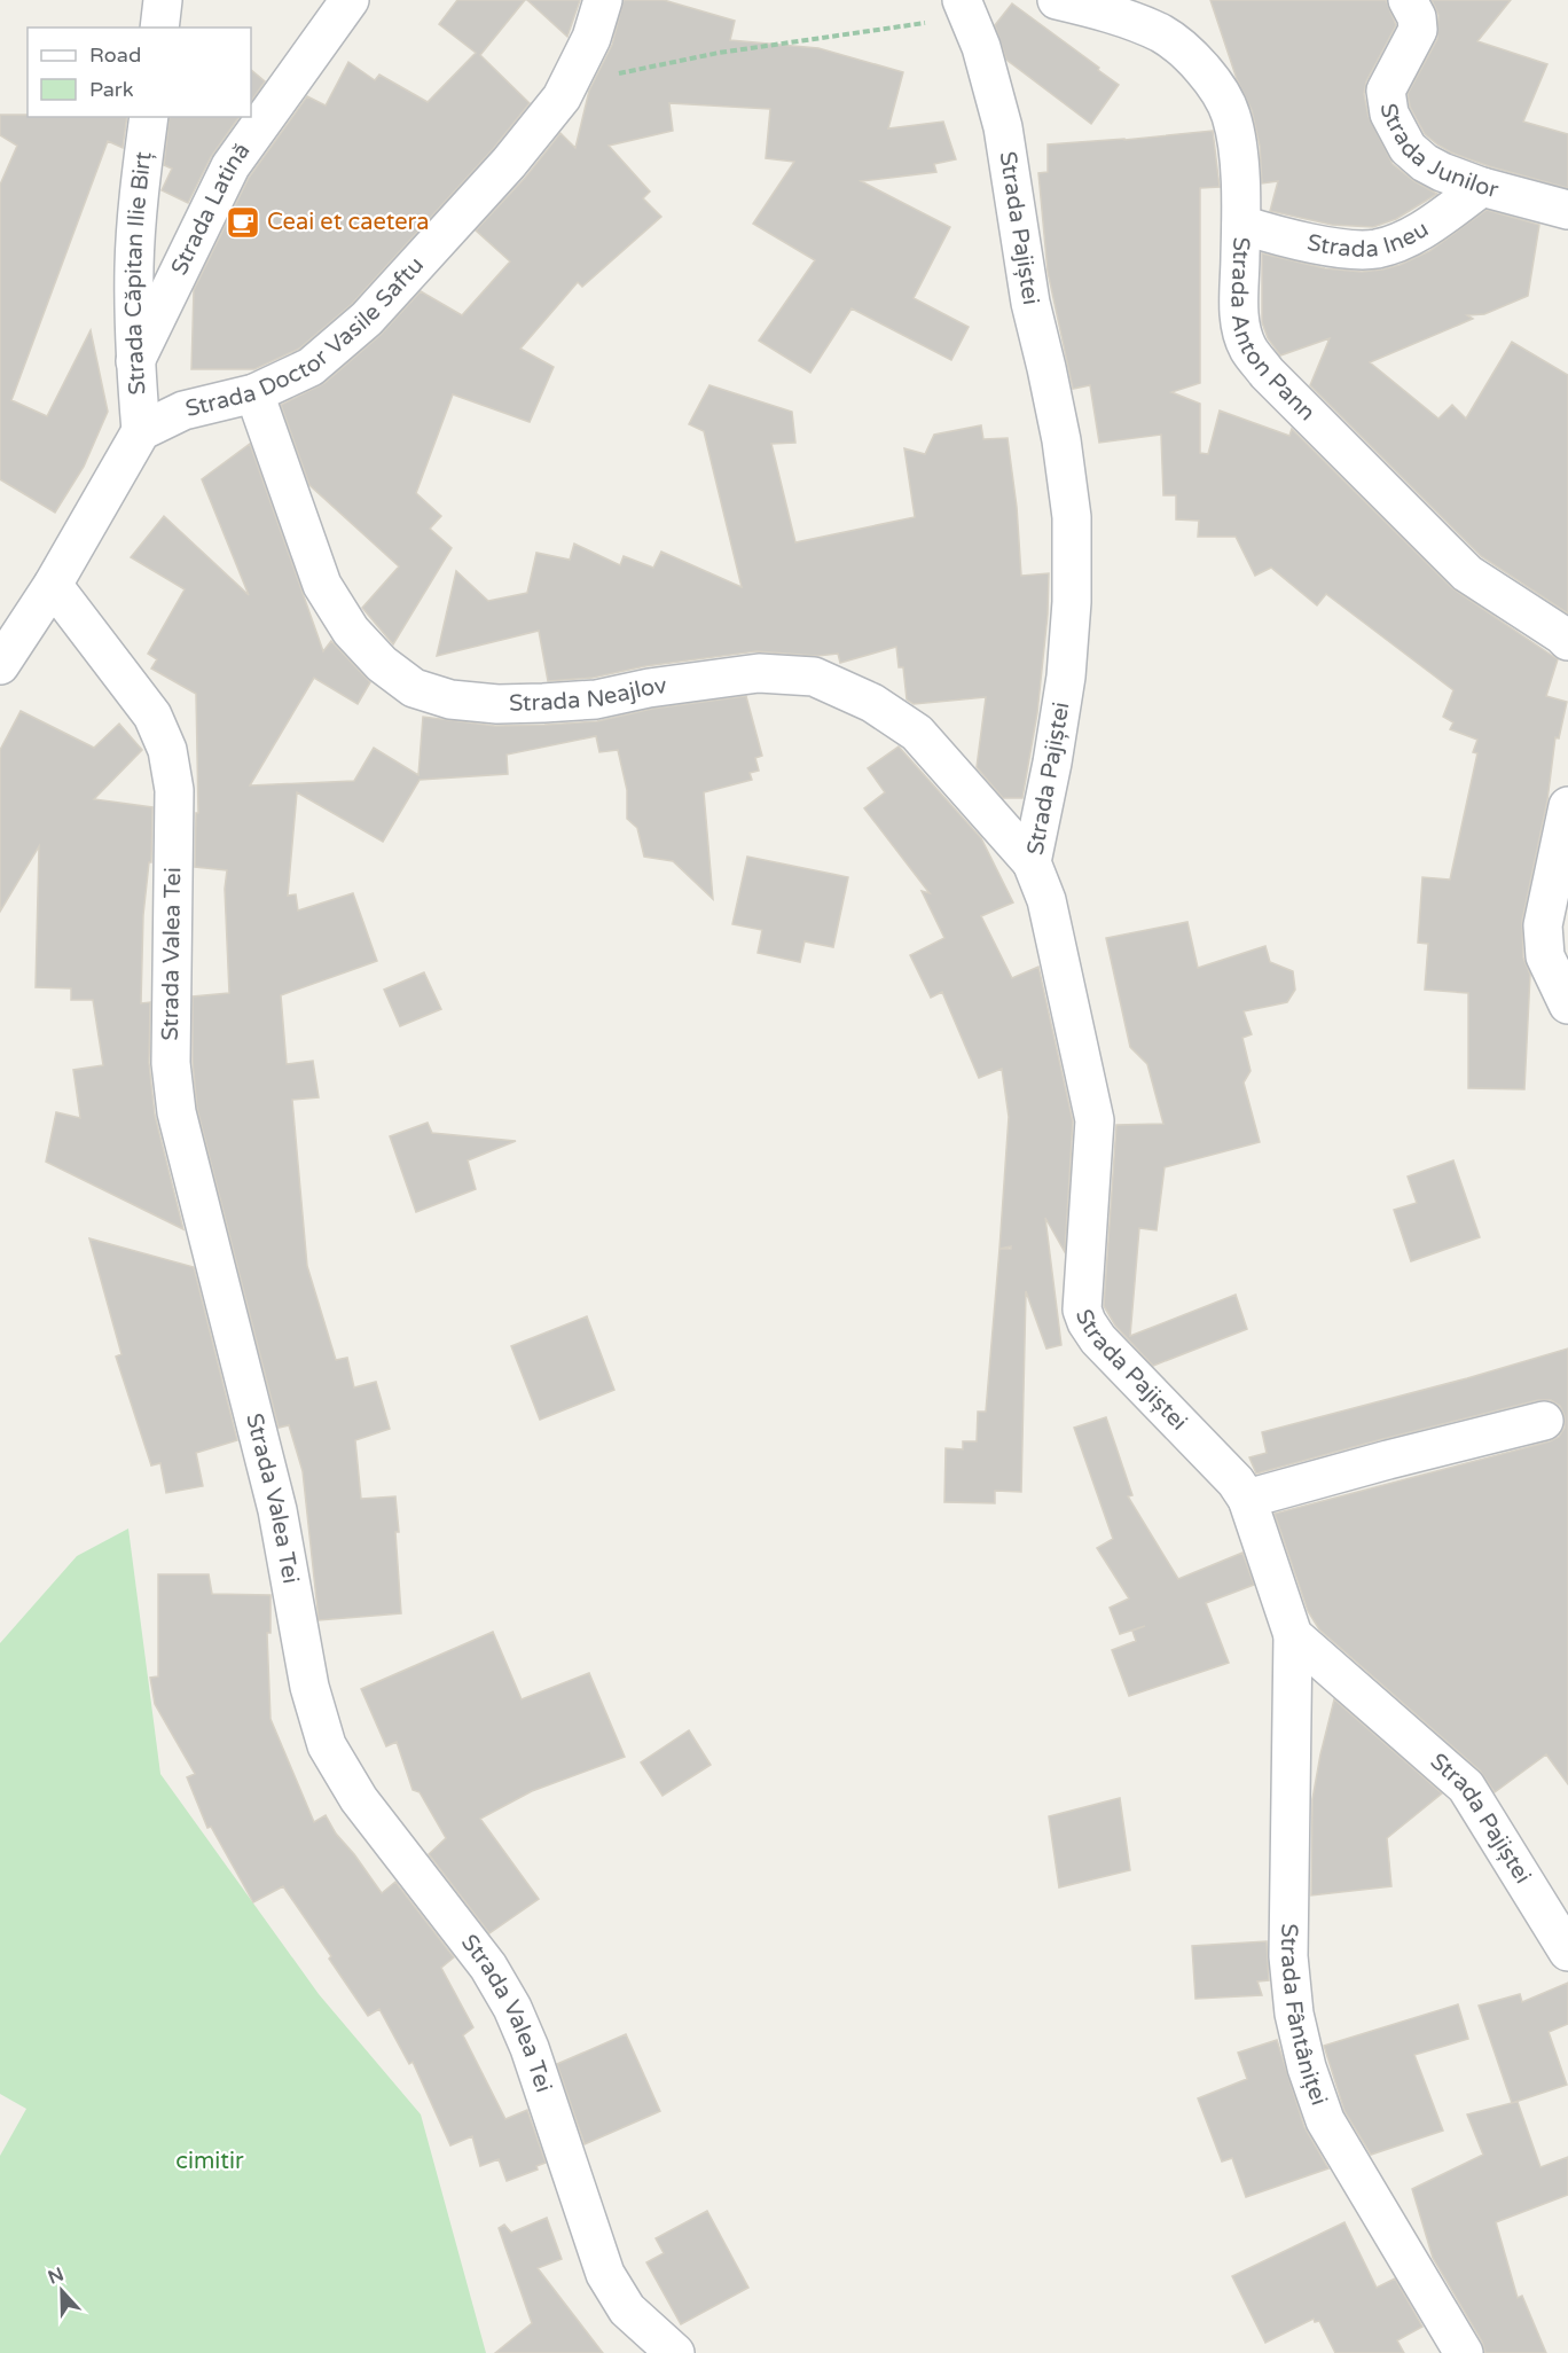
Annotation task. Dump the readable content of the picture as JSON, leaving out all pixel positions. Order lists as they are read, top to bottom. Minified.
{"streets":{"street":["Strada Junilor","Strada Latină","Strada Pajiștei","Strada Ineu","Strada Căpitan Ilie Birț","Strada Anton Pann","Strada Doctor Vasile Saftu","Strada Neajlov","Strada Valea Tei","Strada Fântâniței"]},"crossings":[["Strada Junilor","Strada Ineu"],["Strada Latină","Strada Căpitan Ilie Birț"],["Strada Pajiștei","Strada Neajlov"],["Strada Pajiștei","Strada Fântâniței"],["Strada Ineu","Strada Anton Pann"],["Strada Căpitan Ilie Birț","Strada Doctor Vasile Saftu"],["Strada Doctor Vasile Saftu","Strada Neajlov"]],"parks":["cimitir"],"places":{"cafe":["Ceai et caetera"]},"legend":["Road","Park"],"north":"top"}
